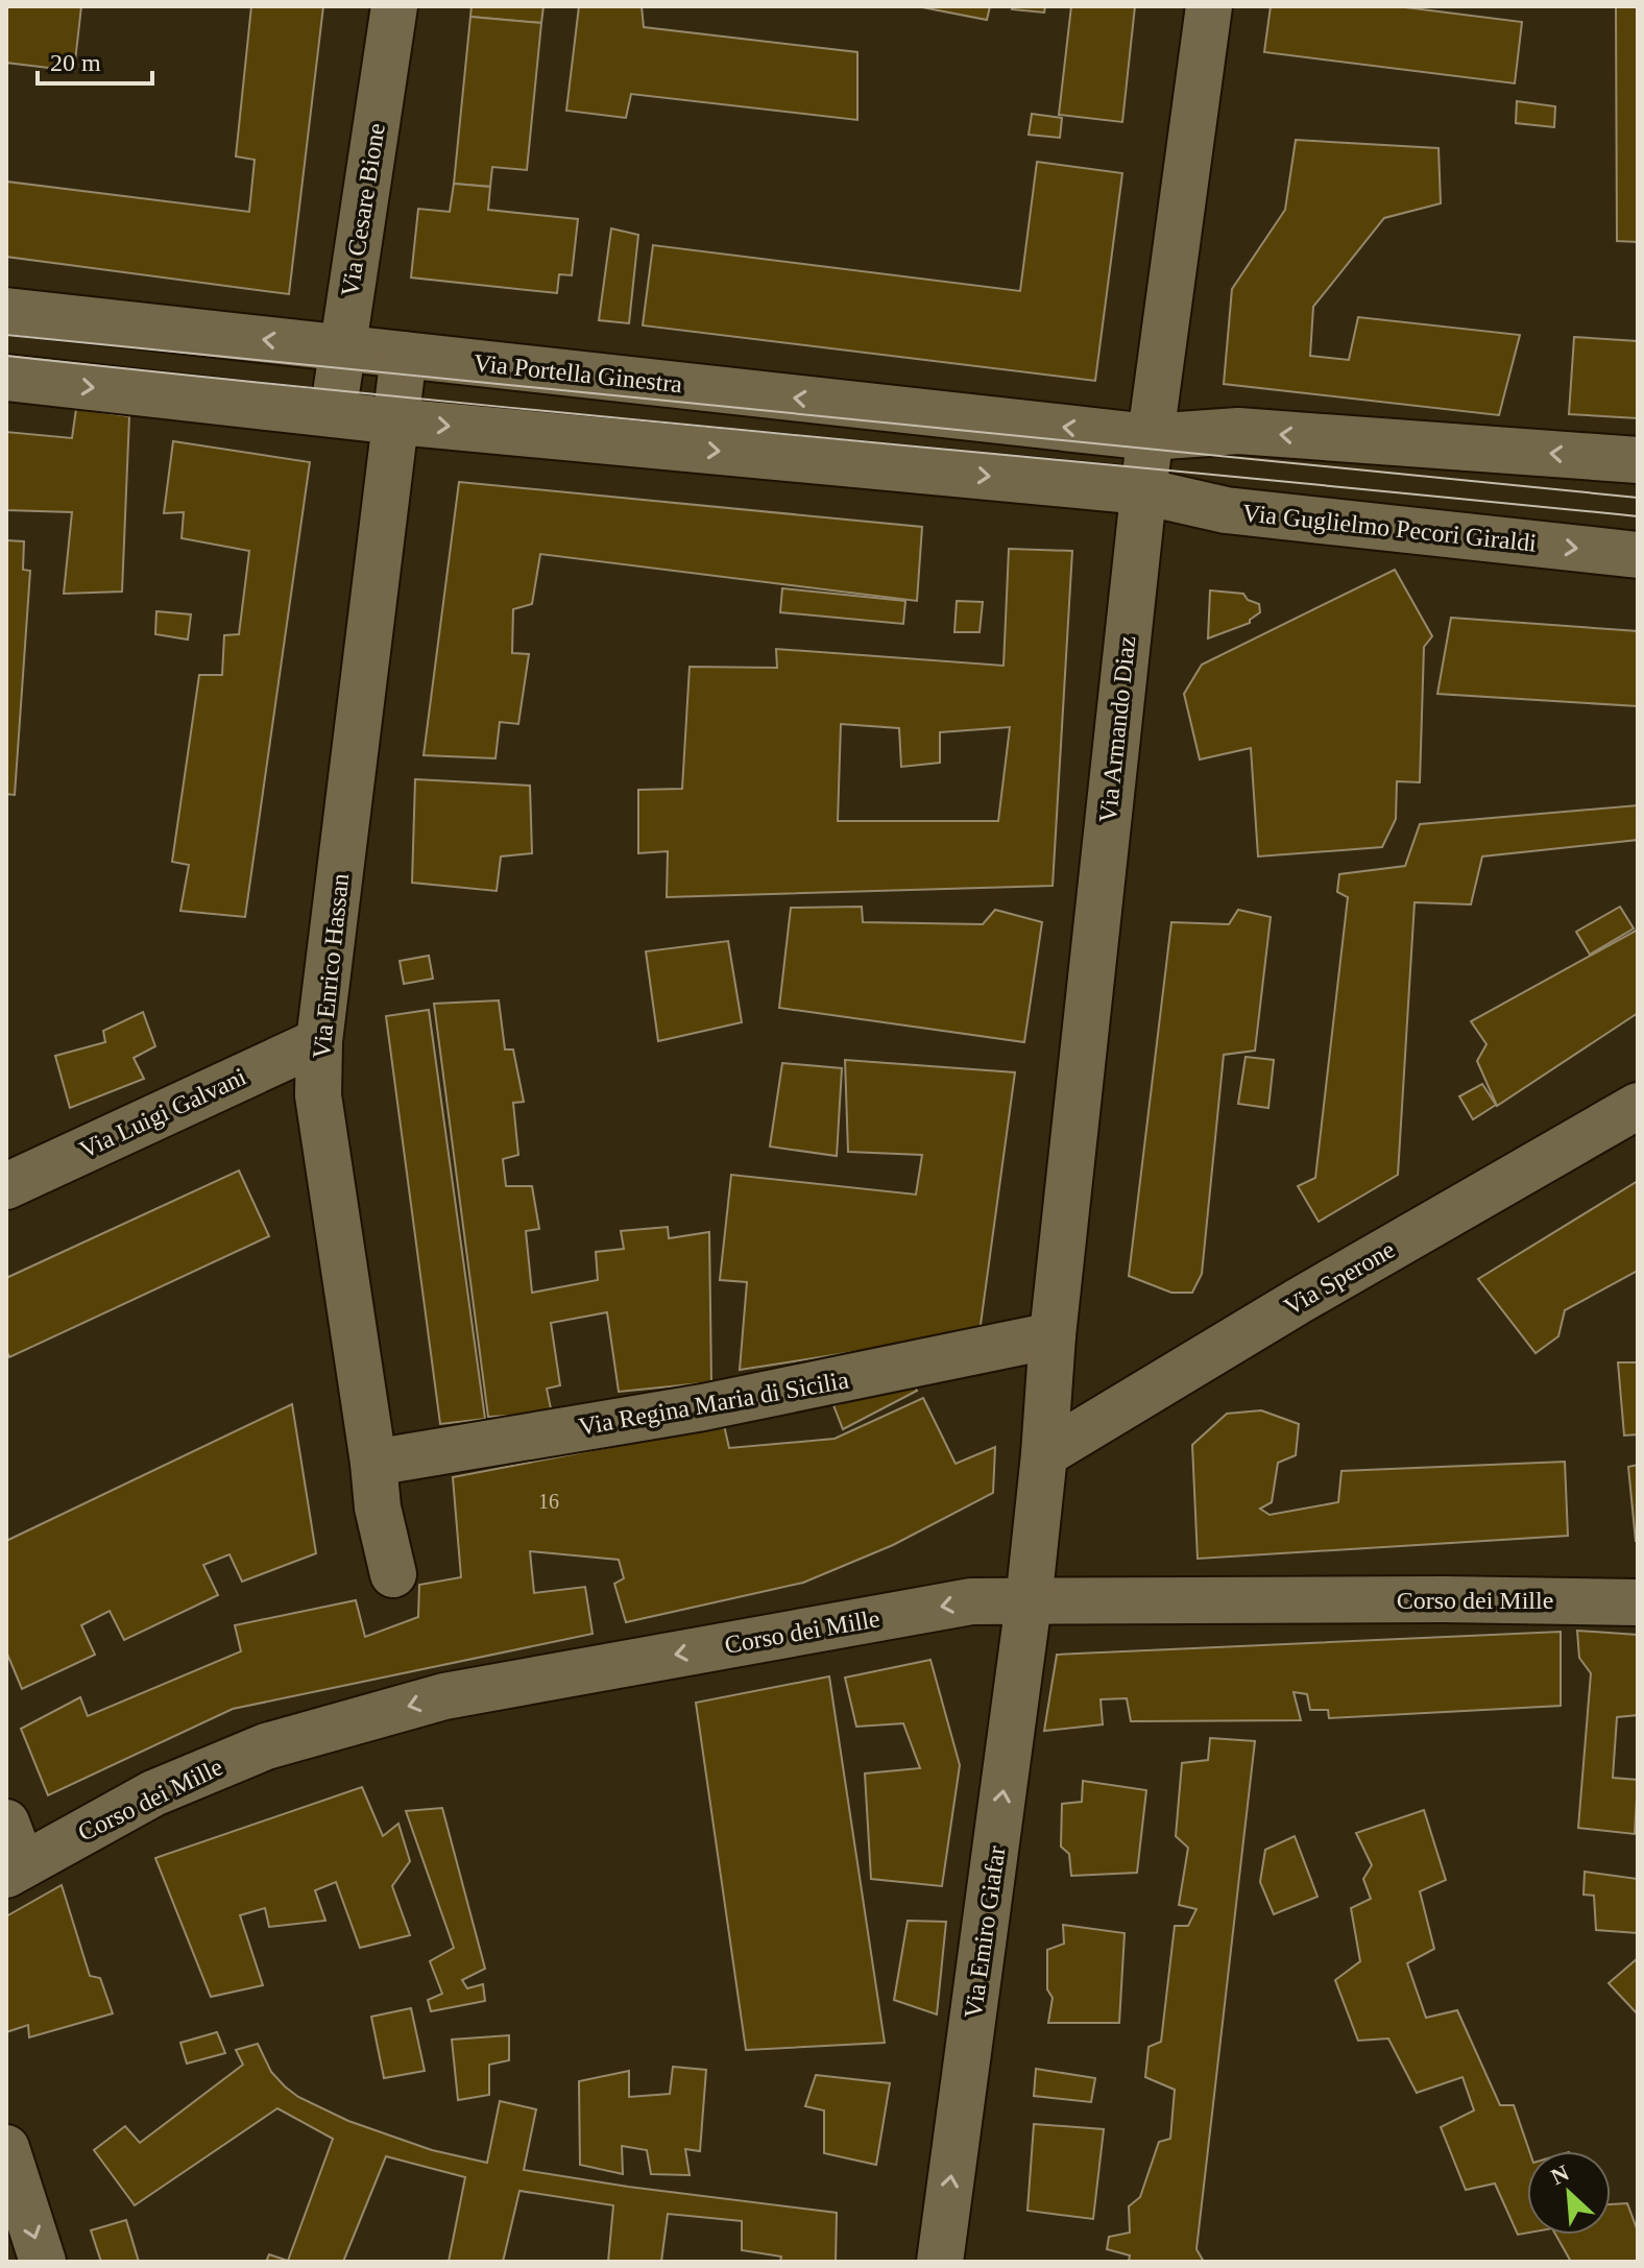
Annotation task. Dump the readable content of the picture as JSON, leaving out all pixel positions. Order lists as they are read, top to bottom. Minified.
{"streets":{"street":["Via Cesare Bione","Via Portella Ginestra","Via Guglielmo Pecori Giraldi","Via Armando Diaz","Via Enrico Hassan","Via Luigi Galvani","Via Sperone","Via Regina Maria di Sicilia","Corso dei Mille","Via Emiro Giafar"]},"crossings":[["Via Cesare Bione","Via Portella Ginestra"],["Via Portella Ginestra","Via Armando Diaz"],["Via Portella Ginestra","Via Enrico Hassan"],["Via Guglielmo Pecori Giraldi","Via Armando Diaz"],["Via Armando Diaz","Via Sperone"],["Via Armando Diaz","Via Regina Maria di Sicilia"],["Via Armando Diaz","Via Emiro Giafar"],["Via Enrico Hassan","Via Luigi Galvani"],["Via Enrico Hassan","Via Regina Maria di Sicilia"],["Via Sperone","Via Emiro Giafar"],["Corso dei Mille","Via Emiro Giafar"]],"one_way":["Corso dei Mille","Via Emiro Giafar"],"house_numbers":["16"],"scale_bar":"20 m","north":"top left"}
